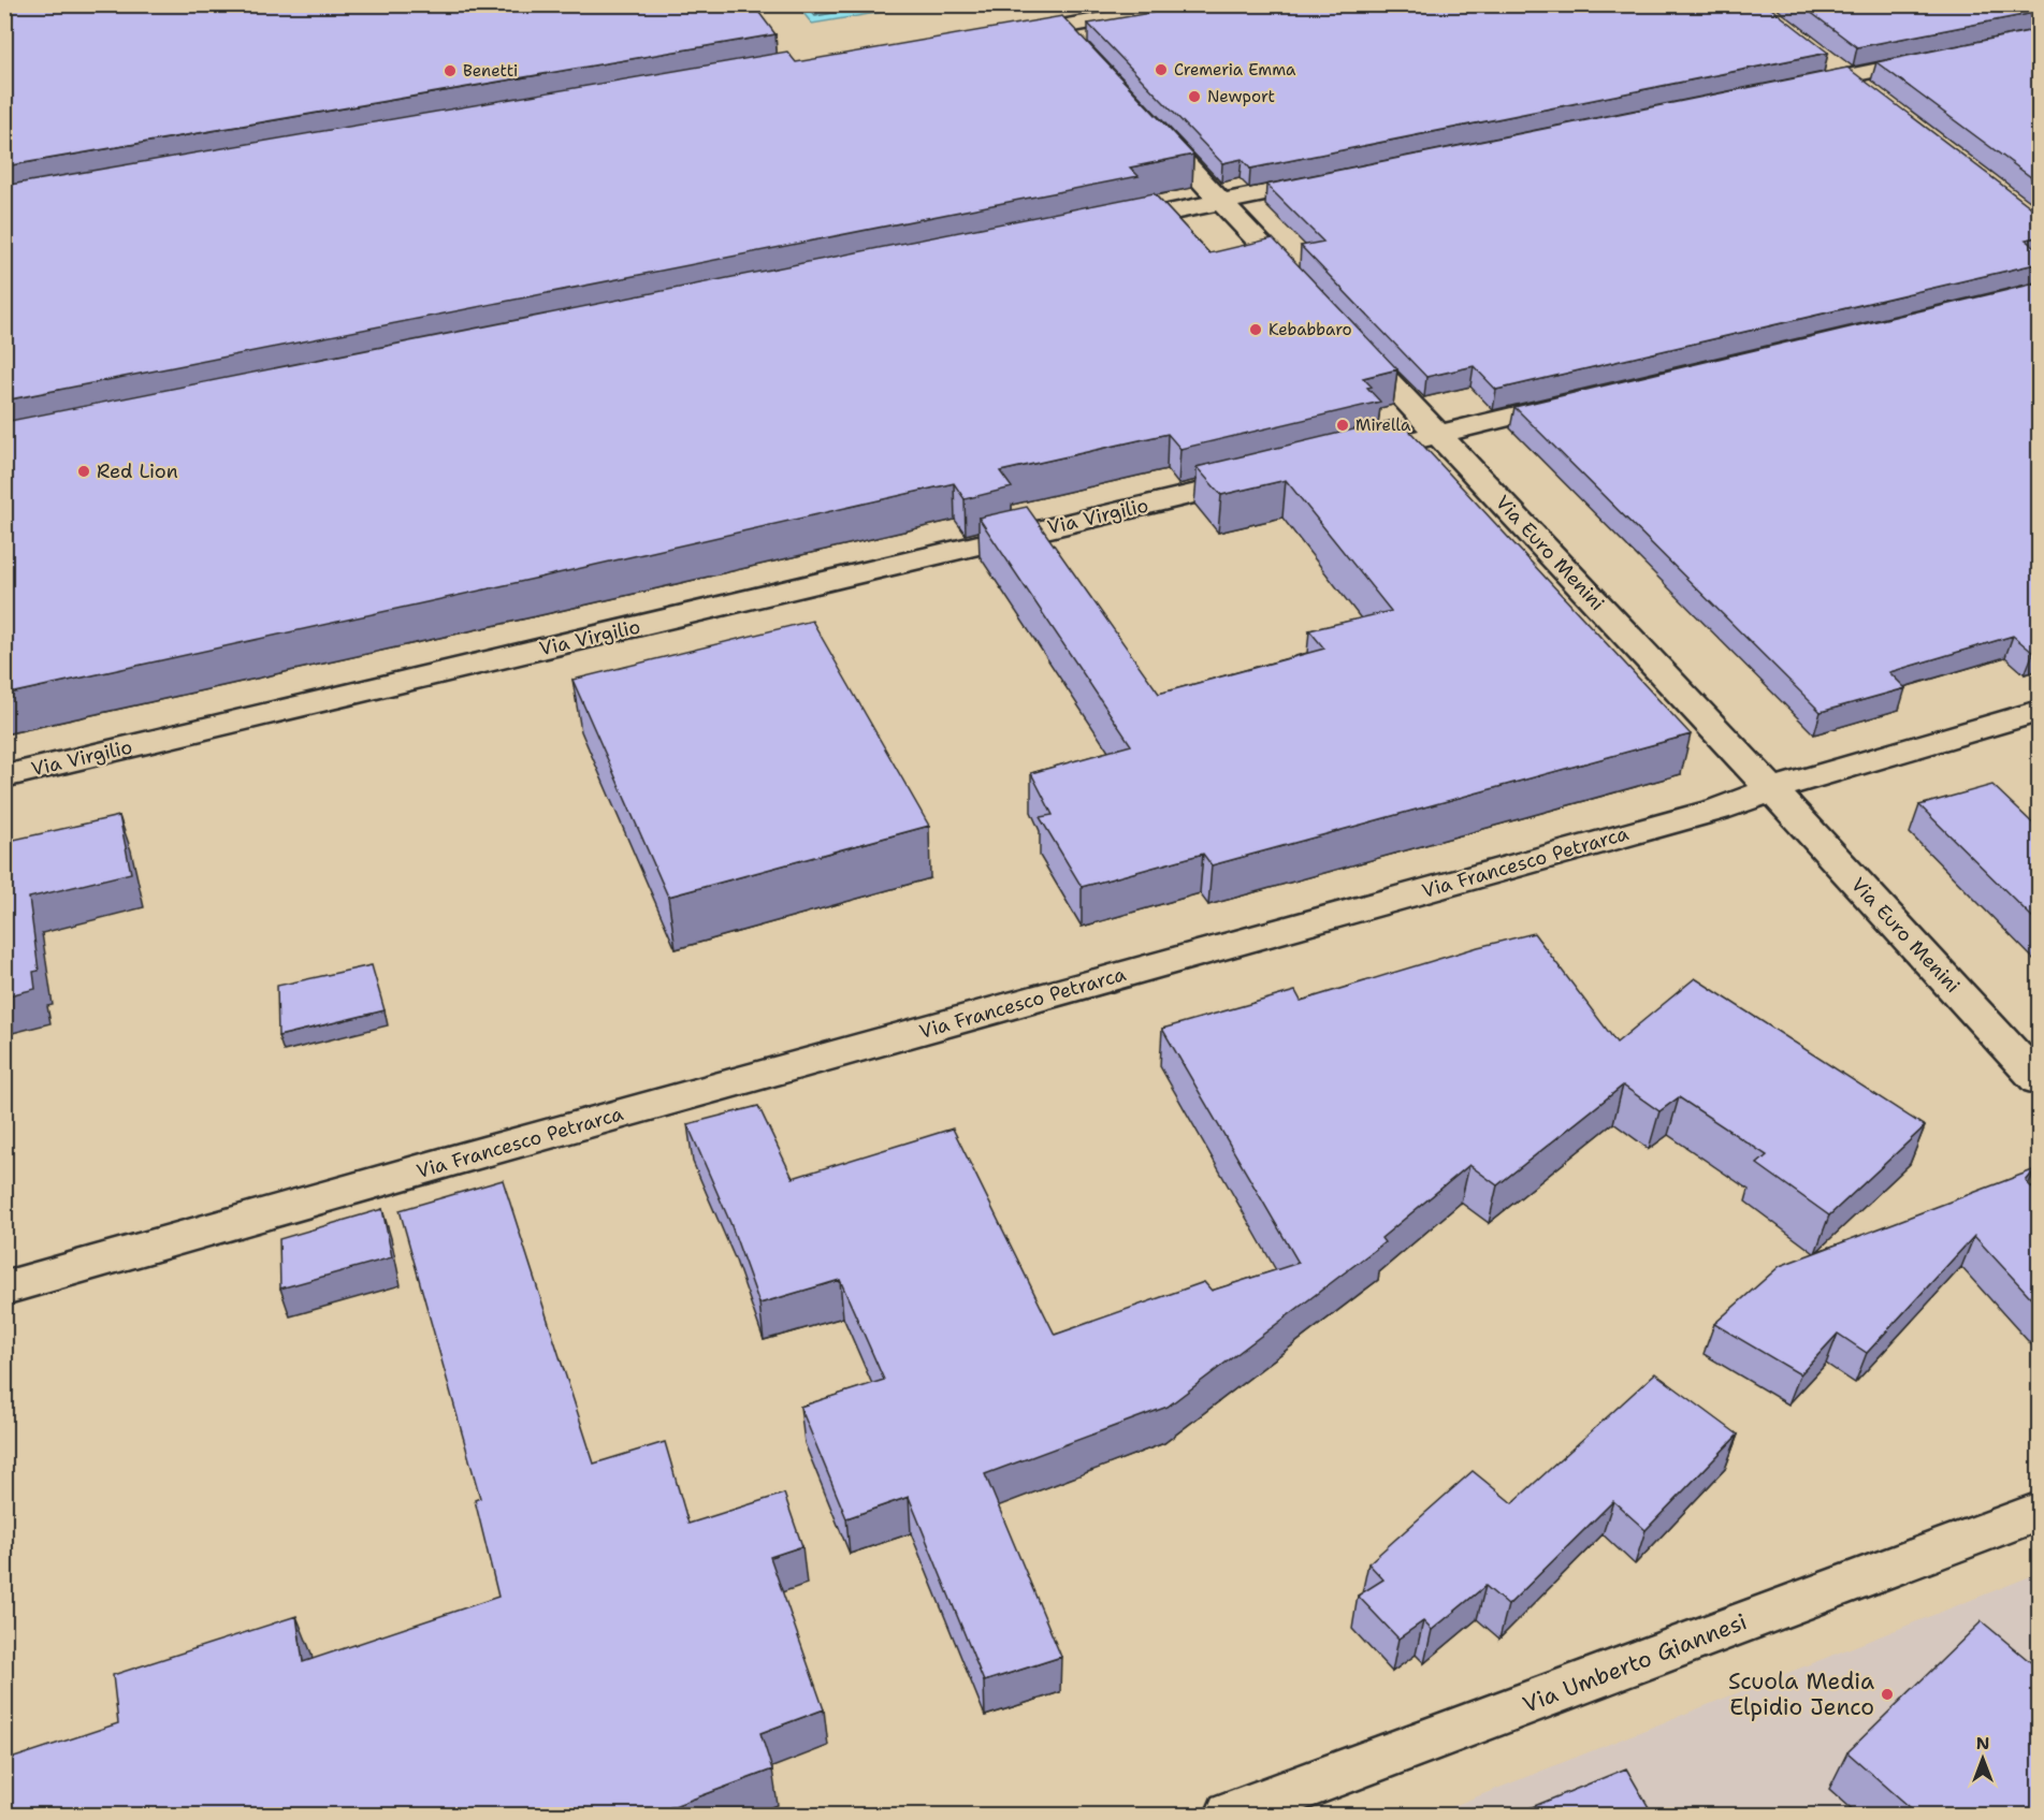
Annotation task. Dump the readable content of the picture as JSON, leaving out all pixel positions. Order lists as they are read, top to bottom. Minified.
{"streets":{"street":["Via Virgilio","Via Euro Menini","Via Francesco Petrarca","Via Umberto Giannesi"]},"crossings":[["Via Euro Menini","Via Francesco Petrarca"]],"places":["Cremeria Emma","Benetti","Newport","Kebabbaro","Mirella","Red Lion","Scuola Media Elpidio Jenco"],"north":"top"}
